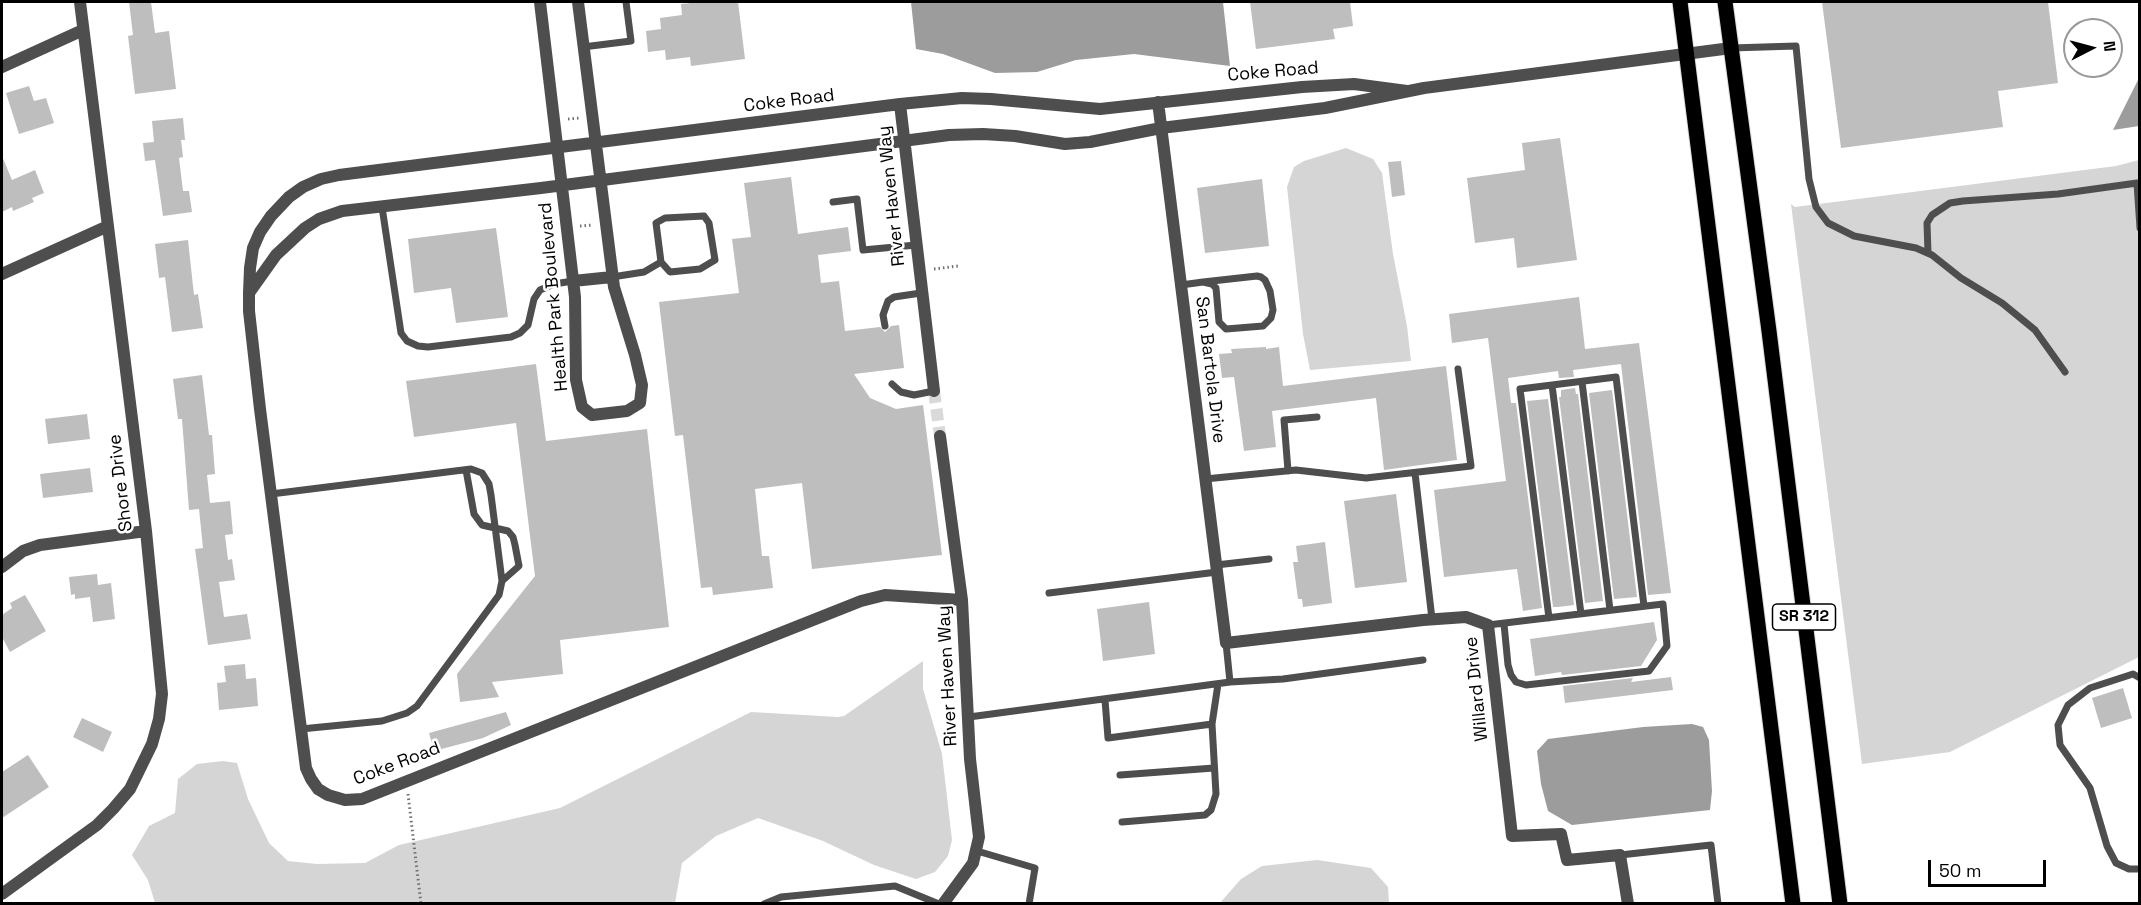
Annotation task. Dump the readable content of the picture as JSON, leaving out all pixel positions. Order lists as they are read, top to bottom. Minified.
{"streets":{"main road":["SR 312"],"street":["Coke Road","River Haven Way","Health Park Boulevard","San Bartola Drive","Shore Drive","Willard Drive"]},"crossings":[["Coke Road","River Haven Way"],["Coke Road","Health Park Boulevard"],["Coke Road","San Bartola Drive"],["Coke Road","SR 312"],["San Bartola Drive","Willard Drive"]],"scale_bar":"50 m","north":"right"}
